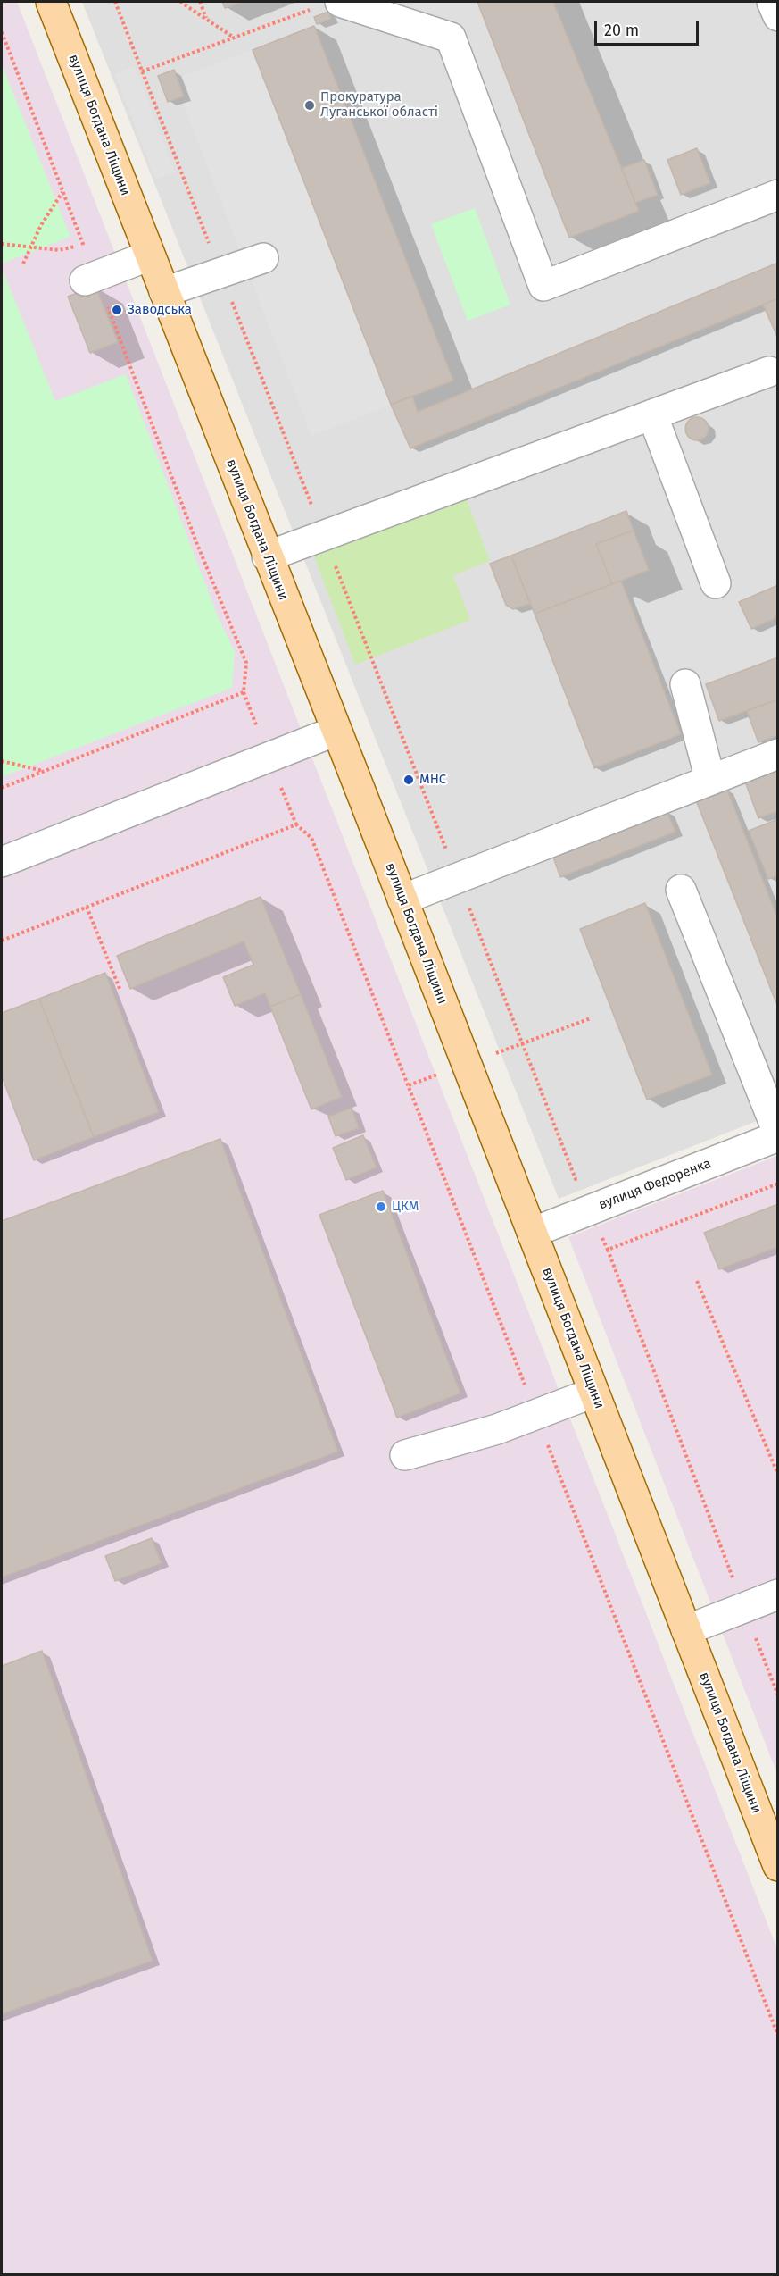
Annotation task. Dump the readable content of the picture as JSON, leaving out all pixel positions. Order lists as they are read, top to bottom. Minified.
{"streets":{"main road":["вулиця Богдана Ліщини"],"street":["вулиця Федоренка"]},"crossings":[["вулиця Богдана Ліщини","вулиця Федоренка"]],"places":["Прокуратура Луганської області","Заводська","МНС","ЦКМ"],"scale_bar":"20 m"}
